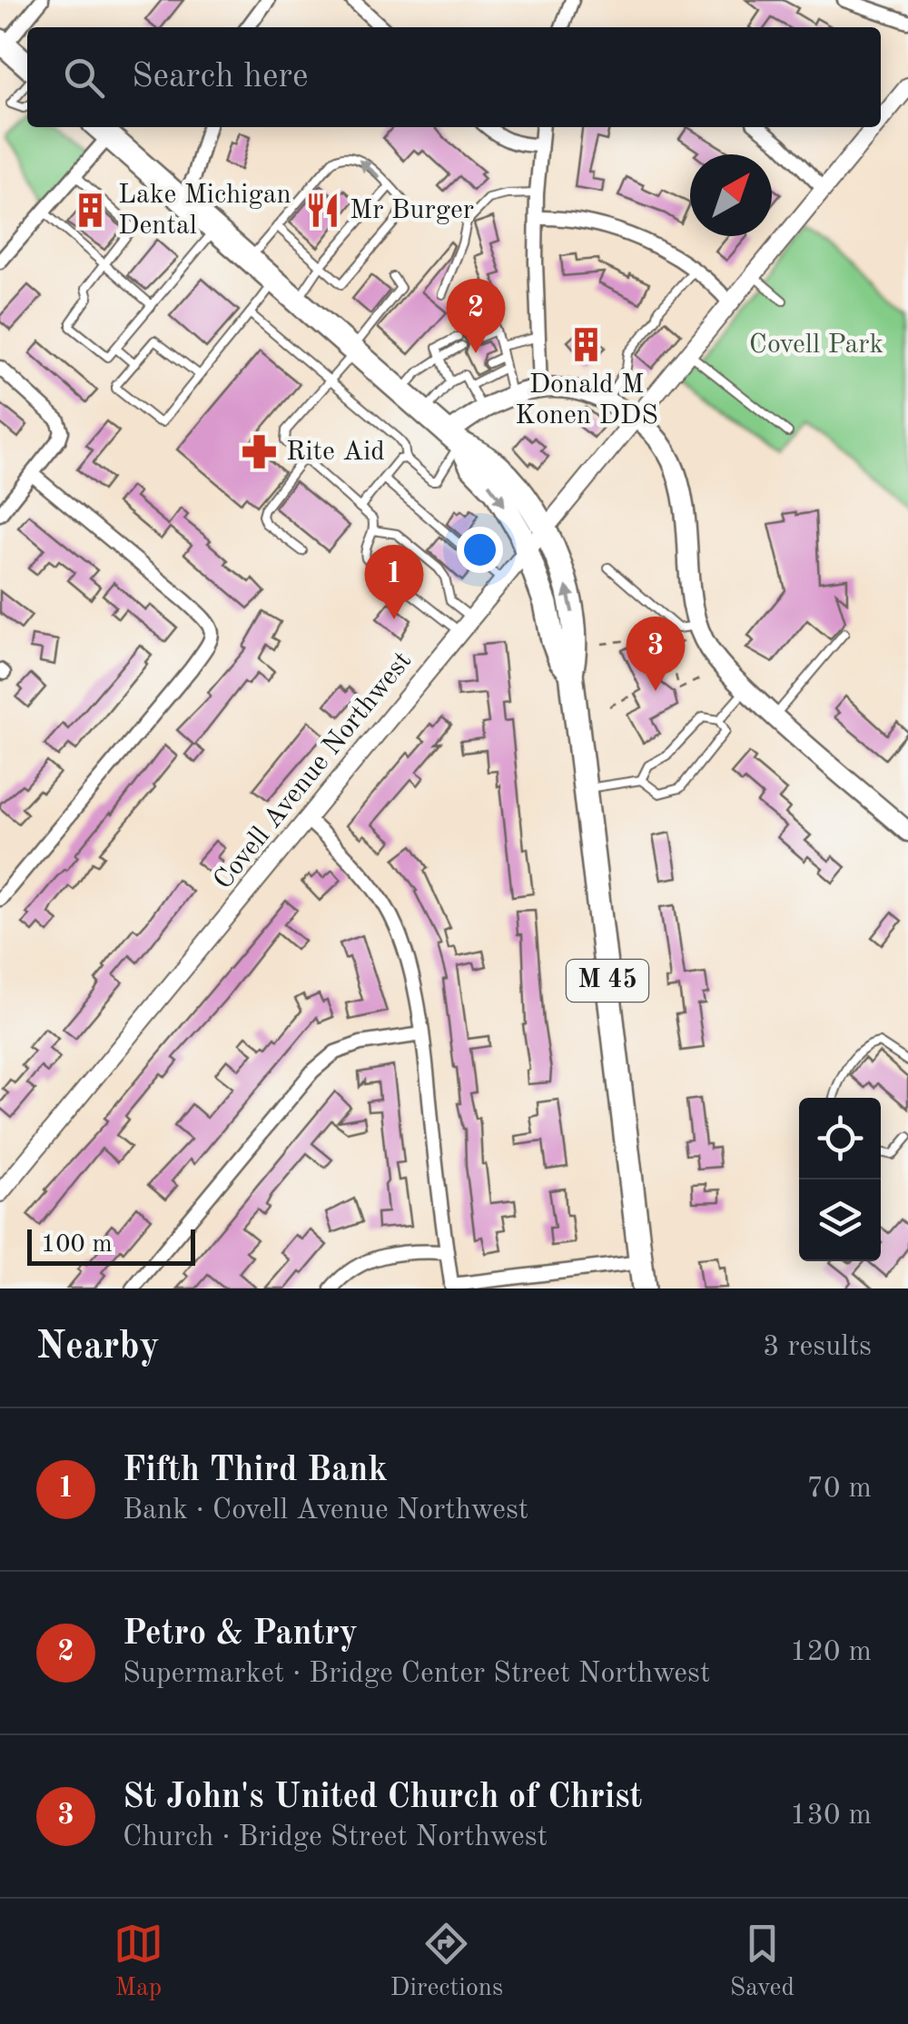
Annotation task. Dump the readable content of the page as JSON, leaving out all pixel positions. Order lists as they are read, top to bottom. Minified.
{"streets":{"highway":["M 45"],"street":["Covell Avenue Northwest"]},"crossings":[["Covell Avenue Northwest","M 45"]],"parks":["Covell Park"],"places":{"building":["Lake Michigan Dental","Donald M Konen DDS"],"restaurant":["Mr Burger"],"pharmacy":["Rite Aid"]},"scale_bar":"100 m","north":"top right","page":{"search":"Search here","pins":["2","1","3"],"scale":"100 m","heading":["Nearby","3 results"],"list":[{"mark":"1","name":"Fifth Third Bank","note":"Bank · Covell Avenue Northwest","value":"70 m"},{"mark":"2","name":"Petro & Pantry","note":"Supermarket · Bridge Center Street Northwest","value":"120 m"},{"mark":"3","name":"St John's United Church of Christ","note":"Church · Bridge Street Northwest","value":"130 m"}],"nav":["Map","Directions","Saved"]}}
